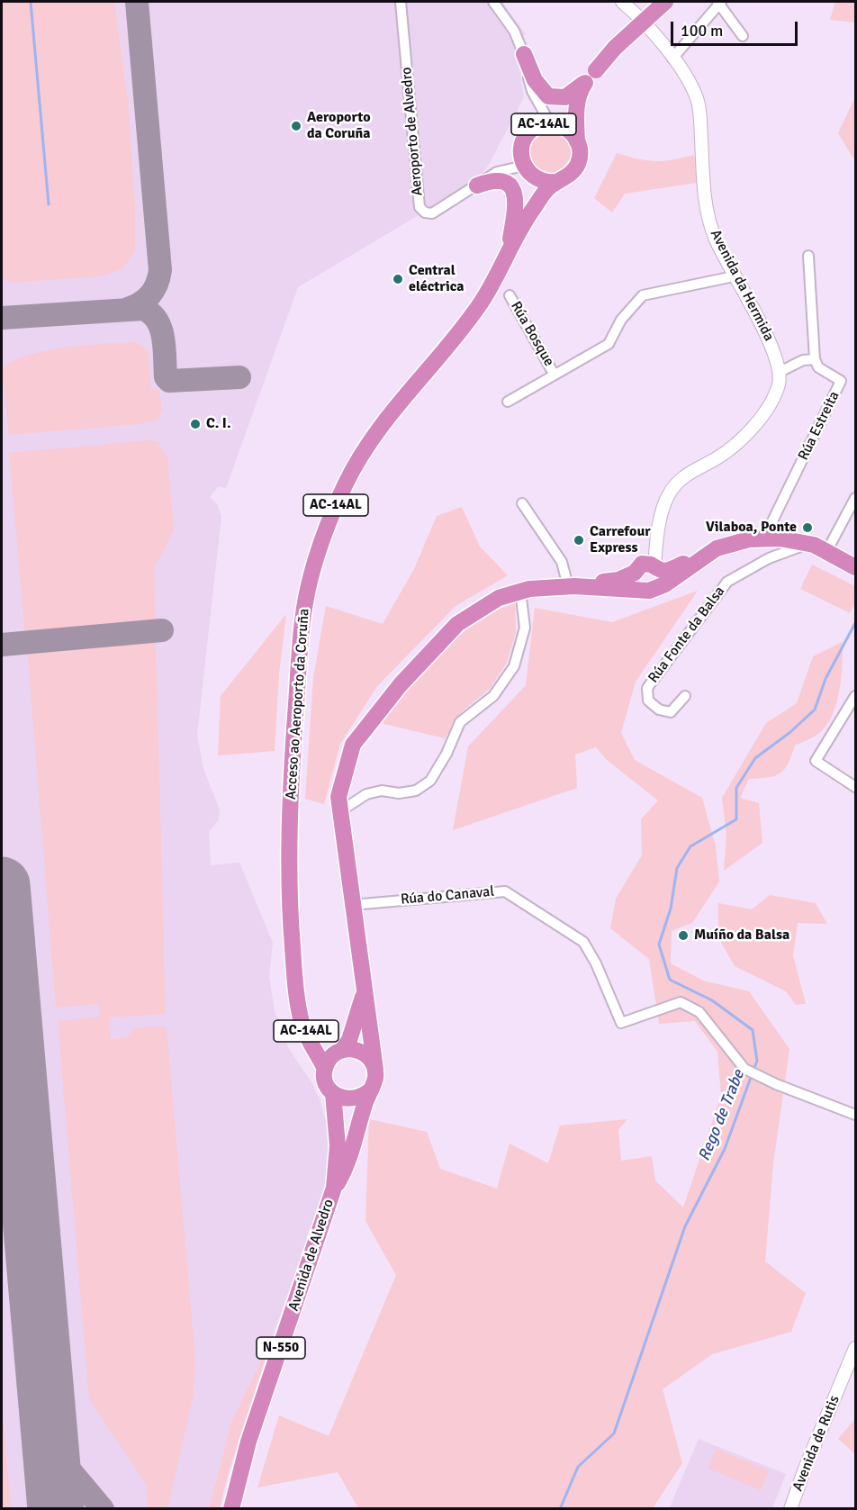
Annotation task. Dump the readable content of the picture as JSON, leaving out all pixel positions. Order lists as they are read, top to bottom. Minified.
{"streets":{"highway":["AC-14AL","Acceso ao Aeroporto da Coruña","Avenida de Alvedro","N-550"],"street":["Aeroporto de Alvedro","Avenida da Hermida","Rúa Bosque","Rúa Estreita","Rúa Fonte da Balsa","Rúa do Canaval","Avenida de Rutis"]},"crossings":[["AC-14AL","Aeroporto de Alvedro"],["AC-14AL","Acceso ao Aeroporto da Coruña"],["Aeroporto de Alvedro","Acceso ao Aeroporto da Coruña"],["Avenida da Hermida","Rúa Bosque"],["Rúa Estreita","Rúa Fonte da Balsa"],["Acceso ao Aeroporto da Coruña","Avenida de Alvedro"],["Acceso ao Aeroporto da Coruña","N-550"],["Avenida de Alvedro","N-550"]],"water":["Rego de Trabe"],"places":["Aeroporto da Coruña","Central eléctrica","C. I.","Vilaboa, Ponte","Carrefour Express","Muíño da Balsa"],"scale_bar":"100 m"}
